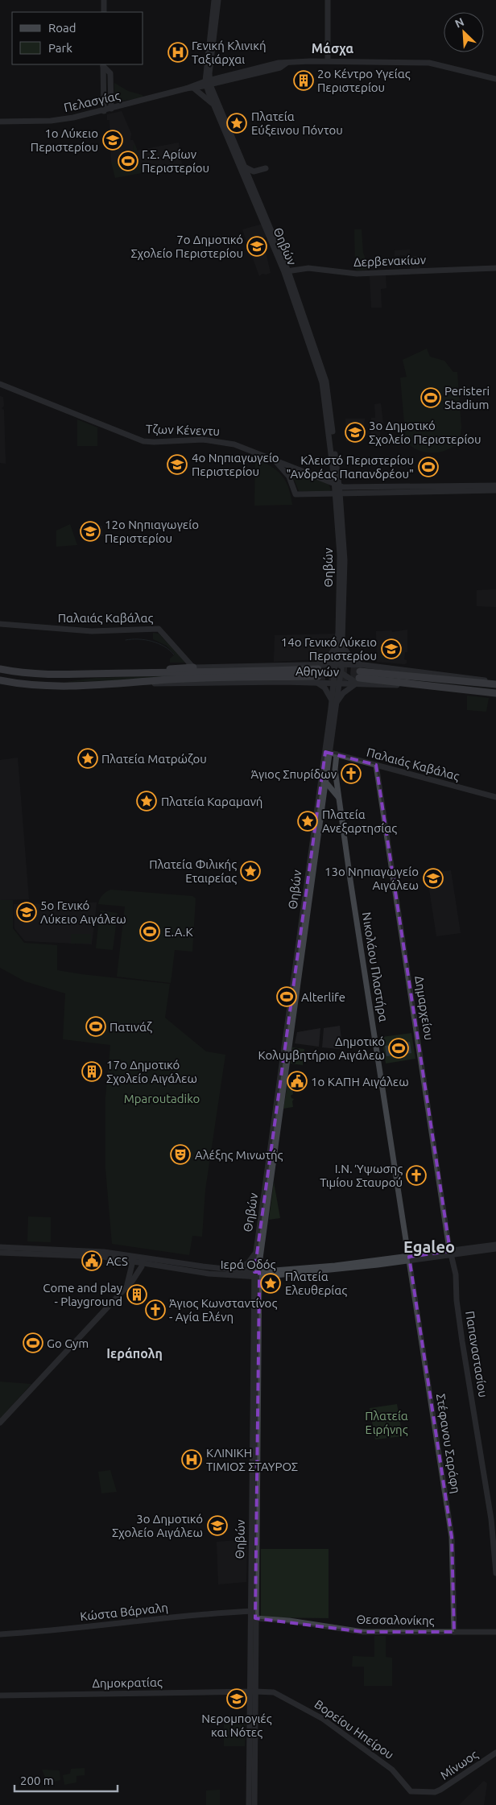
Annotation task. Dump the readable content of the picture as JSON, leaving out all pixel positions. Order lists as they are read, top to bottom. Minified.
{"streets":{"highway":["Αθηνών"],"street":["Πελασγίας","Θηβών","Δερβενακίων","Τζων Κένεντυ","Παλαιάς Καβάλας","Νικολάου Πλαστήρα","Δημαρχείου","Ιερά Οδός","Παπαναστασίου","Στέφανου Σαράφη","Κώστα Βάρναλη","Θεσσαλονίκης","Δημοκρατίας","Βορείου Ηπείρου","Μίνωος"]},"crossings":[["Πελασγίας","Θηβών"],["Θηβών","Δερβενακίων"],["Θηβών","Τζων Κένεντυ"],["Θηβών","Παλαιάς Καβάλας"],["Θηβών","Αθηνών"],["Θηβών","Νικολάου Πλαστήρα"],["Θηβών","Ιερά Οδός"],["Θηβών","Κώστα Βάρναλη"],["Θηβών","Θεσσαλονίκης"],["Θηβών","Δημοκρατίας"],["Θηβών","Βορείου Ηπείρου"],["Παλαιάς Καβάλας","Αθηνών"],["Παλαιάς Καβάλας","Νικολάου Πλαστήρα"],["Παλαιάς Καβάλας","Δημαρχείου"],["Νικολάου Πλαστήρα","Ιερά Οδός"],["Νικολάου Πλαστήρα","Στέφανου Σαράφη"],["Δημαρχείου","Ιερά Οδός"],["Δημαρχείου","Παπαναστασίου"],["Ιερά Οδός","Παπαναστασίου"],["Ιερά Οδός","Στέφανου Σαράφη"],["Στέφανου Σαράφη","Θεσσαλονίκης"],["Δημοκρατίας","Βορείου Ηπείρου"],["Βορείου Ηπείρου","Μίνωος"]],"districts":["Μάσχα","Egaleo","Ιεράπολη"],"parks":["Mparoutadiko","Πλατεία Ειρήνης"],"places":{"hospital":["Γενική Κλινική Ταξιάρχαι","ΚΛΙΝΙΚΗ ΤΙΜΙΟΣ ΣΤΑΥΡΟΣ"],"building":["2ο Κέντρο Υγείας Περιστερίου","17o Δημοτικό Σχολείο Αιγάλεω","Come and play - Playground"],"place":["Πλατεία Εύξεινου Πόντου","Πλατεία Ματρώζου","Πλατεία Καραμανή","Πλατεία Ανεξαρτησίας","Πλατεία Φιλικής Εταιρείας","Πλατεία Ελευθερίας"],"school or university":["1ο Λύκειο Περιστερίου","7ο Δημοτικό Σχολείο Περιστερίου","3ο Δημοτικό Σχολείο Περιστερίου","4ο Νηπιαγωγείο Περιστερίου","12ο Νηπιαγωγείο Περιστερίου","14ο Γενικό Λύκειο Περιστερίου","13ο Νηπιαγωγείο Αιγάλεω","5ο Γενικό Λύκειο Αιγάλεω","3ο Δημοτικό Σχολείο Αιγάλεω","Νερομπογιές και Νότες"],"sports":["Γ.Σ. Αρίων Περιστερίου","Peristeri Stadium","Κλειστό Περιστερίου \"Ανδρέας Παπανδρέου\"","E.A.K","Alterlife","Πατινάζ","Δημοτικό Κολυμβητήριο Αιγάλεω","Go Gym"],"church":["Άγιος Σπυρίδων","Ι.Ν. Ύψωσης Τιμίου Σταυρού","Άγιος Κωνσταντίνος - Αγία Ελένη"],"public building":["1ο ΚΑΠΗ Αιγάλεω","ACS"],"theatre":["Αλέξης Μινωτής"]},"legend":["Road","Park"],"scale_bar":"200 m","north":"top left"}
